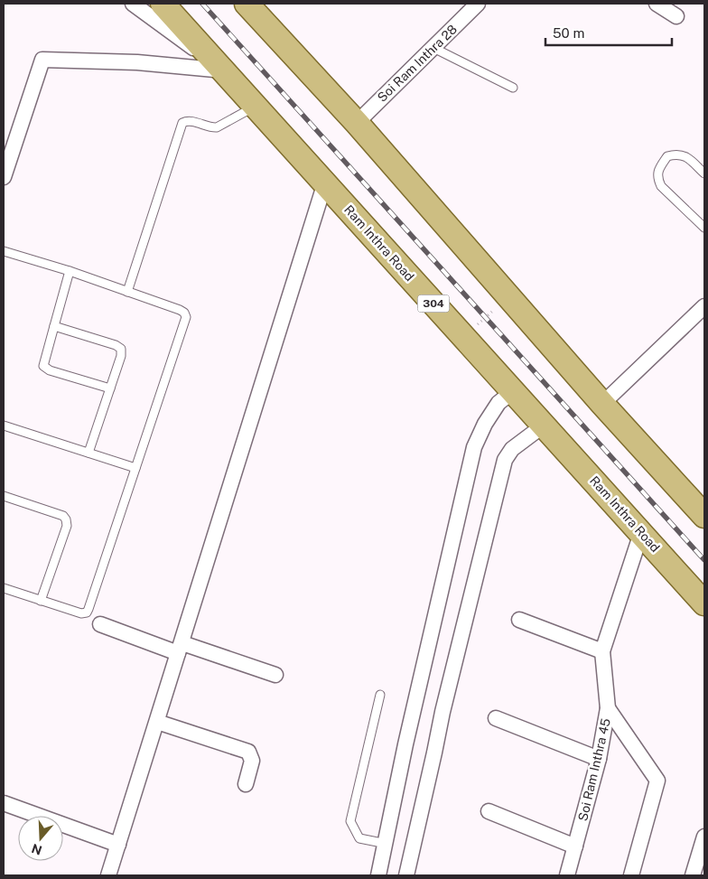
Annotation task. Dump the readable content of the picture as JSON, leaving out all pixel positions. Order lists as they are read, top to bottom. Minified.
{"streets":{"main road":["Ram Inthra Road","304"],"street":["Soi Ram Inthra 28","Soi Ram Inthra 45"]},"crossings":[["Ram Inthra Road","Soi Ram Inthra 45"]],"scale_bar":"50 m","north":"bottom"}
